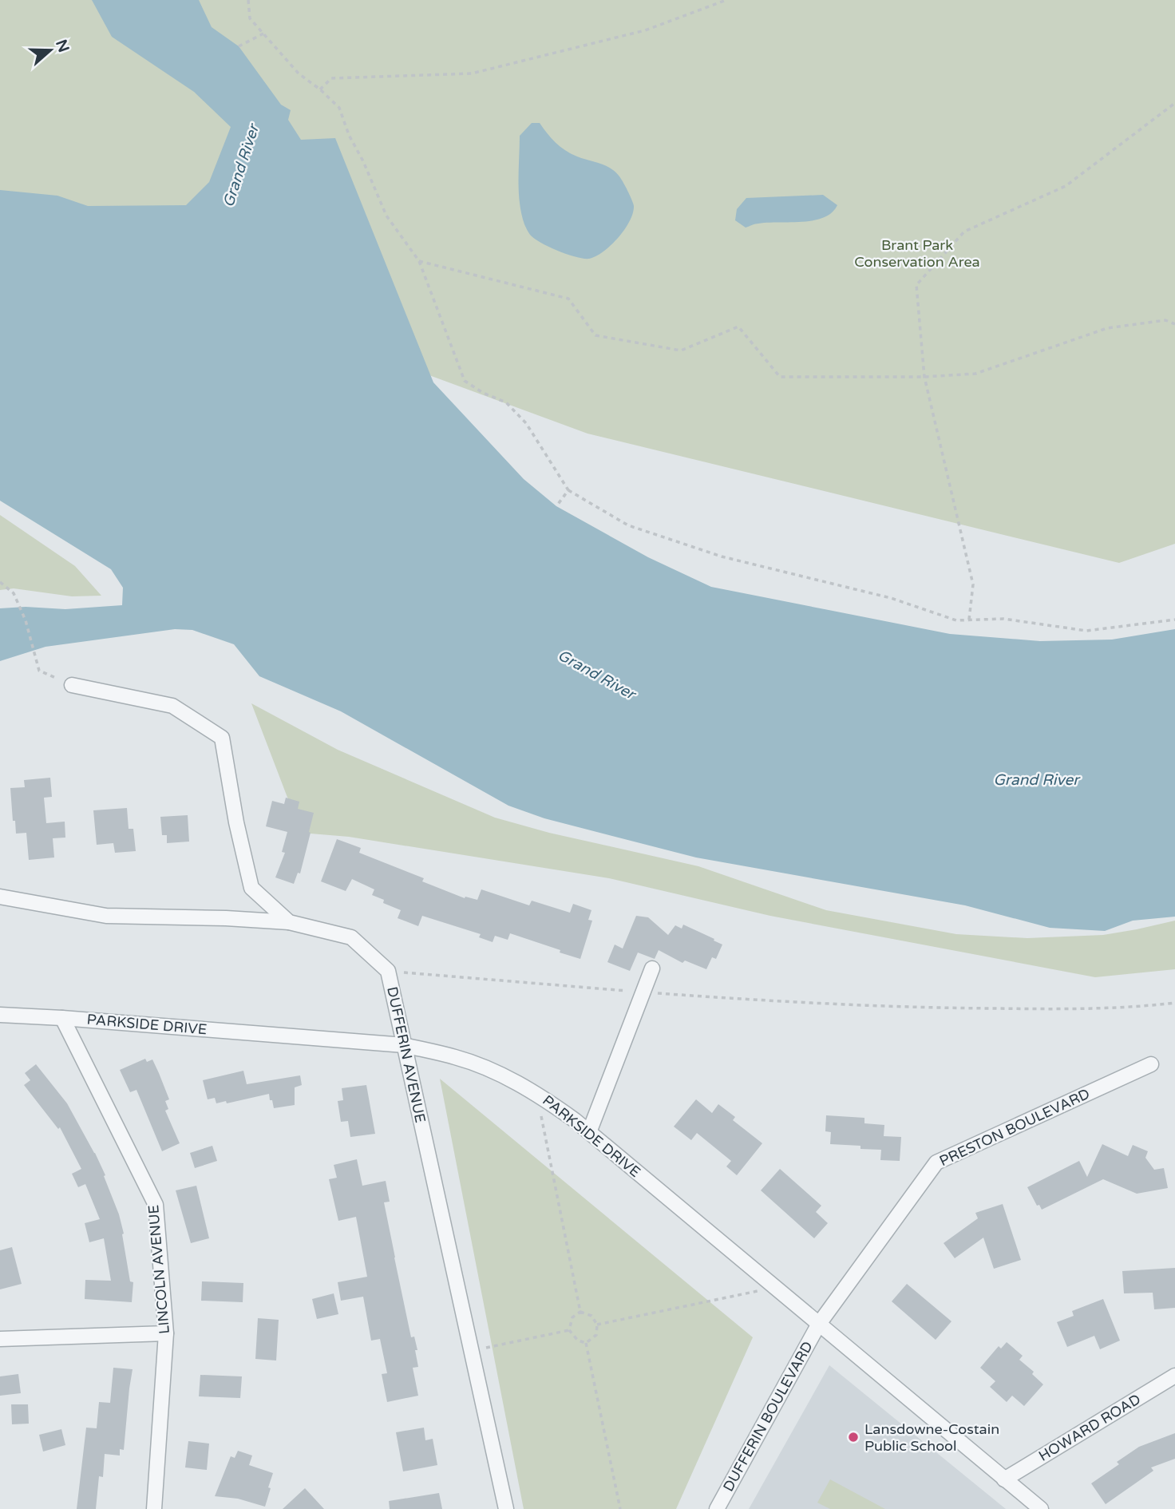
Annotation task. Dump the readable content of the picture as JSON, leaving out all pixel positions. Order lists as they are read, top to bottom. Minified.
{"streets":{"street":["PARKSIDE DRIVE","DUFFERIN AVENUE","PRESTON BOULEVARD","LINCOLN AVENUE","DUFFERIN BOULEVARD","HOWARD ROAD"]},"crossings":[["PARKSIDE DRIVE","DUFFERIN AVENUE"],["PARKSIDE DRIVE","PRESTON BOULEVARD"],["PARKSIDE DRIVE","LINCOLN AVENUE"],["PARKSIDE DRIVE","DUFFERIN BOULEVARD"],["PARKSIDE DRIVE","HOWARD ROAD"],["PRESTON BOULEVARD","DUFFERIN BOULEVARD"]],"water":["Grand River"],"parks":["Brant Park Conservation Area"],"places":["Lansdowne-Costain Public School"],"north":"right"}
